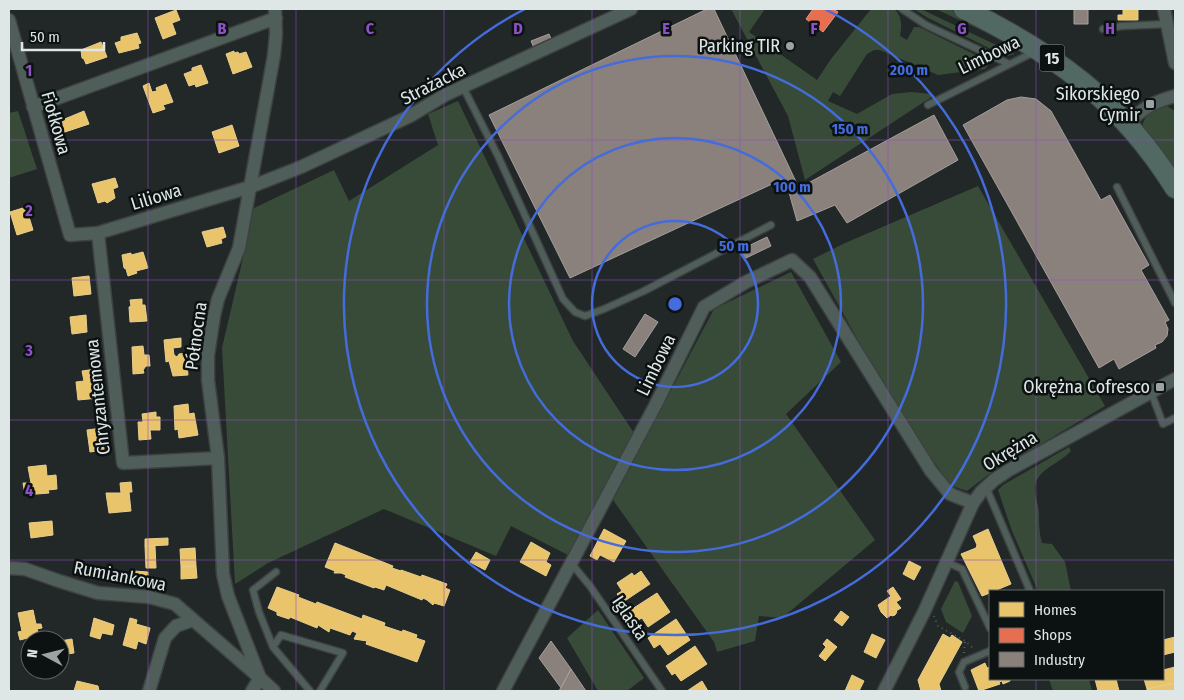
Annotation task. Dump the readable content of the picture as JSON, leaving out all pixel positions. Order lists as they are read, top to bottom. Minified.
{"streets":{"main road":["15"],"street":["Limbowa","Strażacka","Fiołkowa","Liliowa","Północna","Chryzantemowa","Okrężna","Rumiankowa"],"lane":["Iglasta"]},"crossings":[["Limbowa","15"],["Limbowa","Okrężna"],["Limbowa","Iglasta"],["Strażacka","Liliowa"],["Strażacka","Północna"],["Fiołkowa","Liliowa"],["Liliowa","Północna"],["Liliowa","Chryzantemowa"],["Północna","Chryzantemowa"],["Północna","Rumiankowa"]],"places":{"other":["Parking TIR"],"transit":["Sikorskiego Cymir","Okrężna Cofresco"]},"legend":["Homes","Shops","Industry"],"scale_bar":"50 m","north":"left","grid":{"columns":["B","C","D","E","F","G","H"],"rows":["1","2","3","4"]},"rings":["200 m","150 m","100 m","50 m"]}
